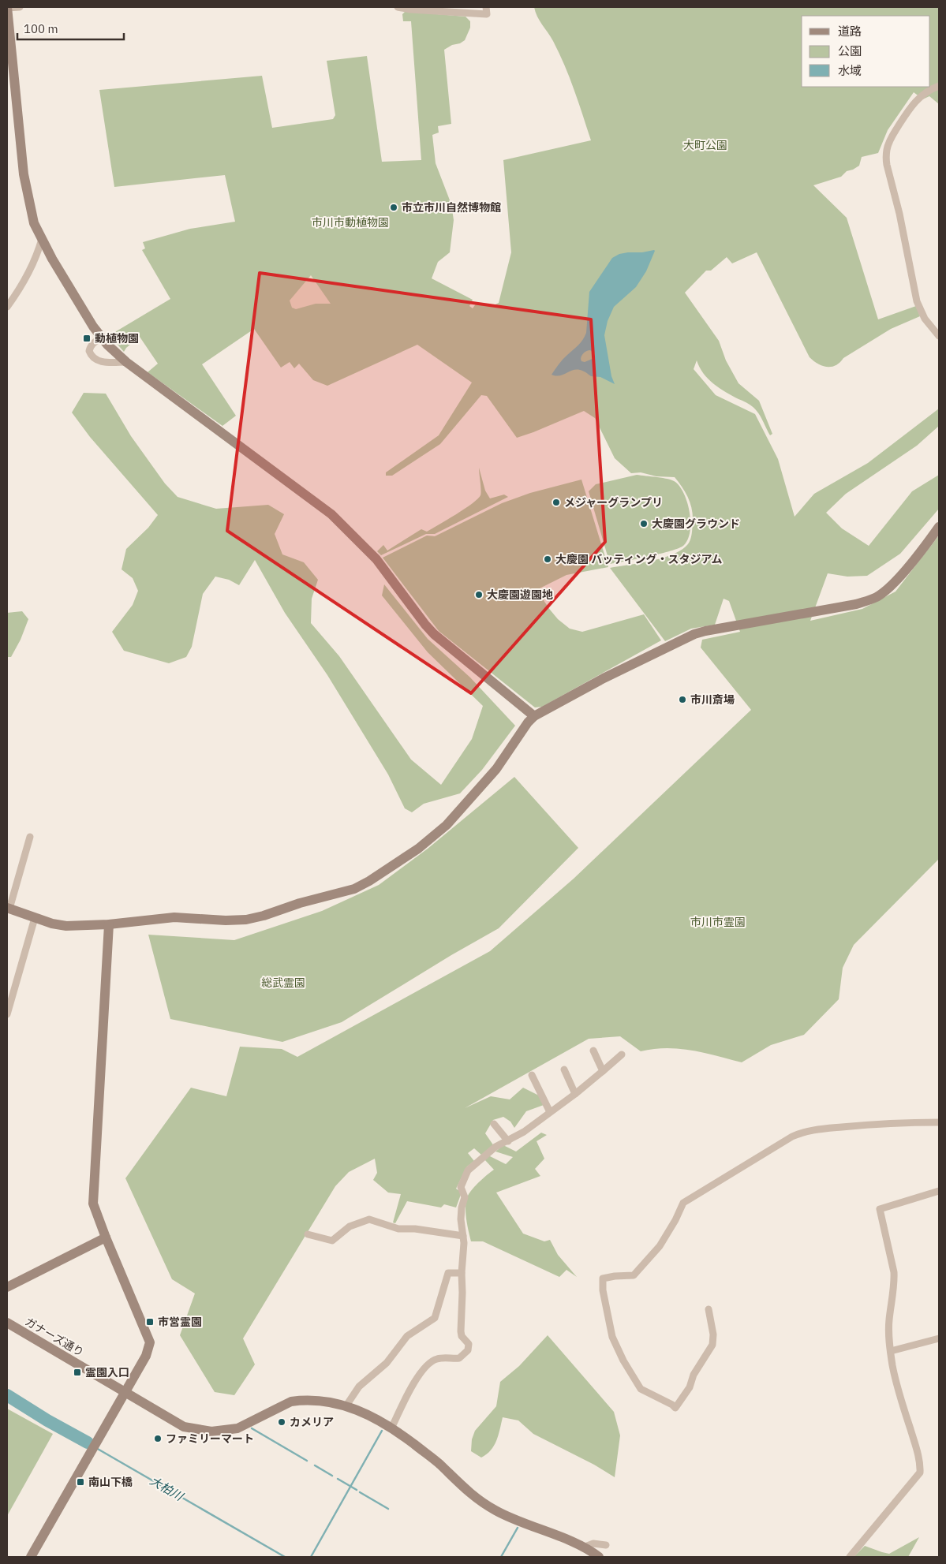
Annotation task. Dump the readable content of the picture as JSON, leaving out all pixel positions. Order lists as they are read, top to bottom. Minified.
{"streets":{"street":["ガナーズ通り"]},"water":["大柏川"],"parks":["大町公園","市川市動植物園","市川市霊園","総武霊園"],"places":{"other":["市立市川自然博物館","メジャーグランプリ","大慶園グラウンド","大慶園 バッティング・スタジアム","大慶園遊園地","市川斎場","カメリア","ファミリーマート"],"transit":["動植物園","市営霊園","霊園入口","南山下橋"]},"legend":["道路","公園","水域"],"scale_bar":"100 m"}
